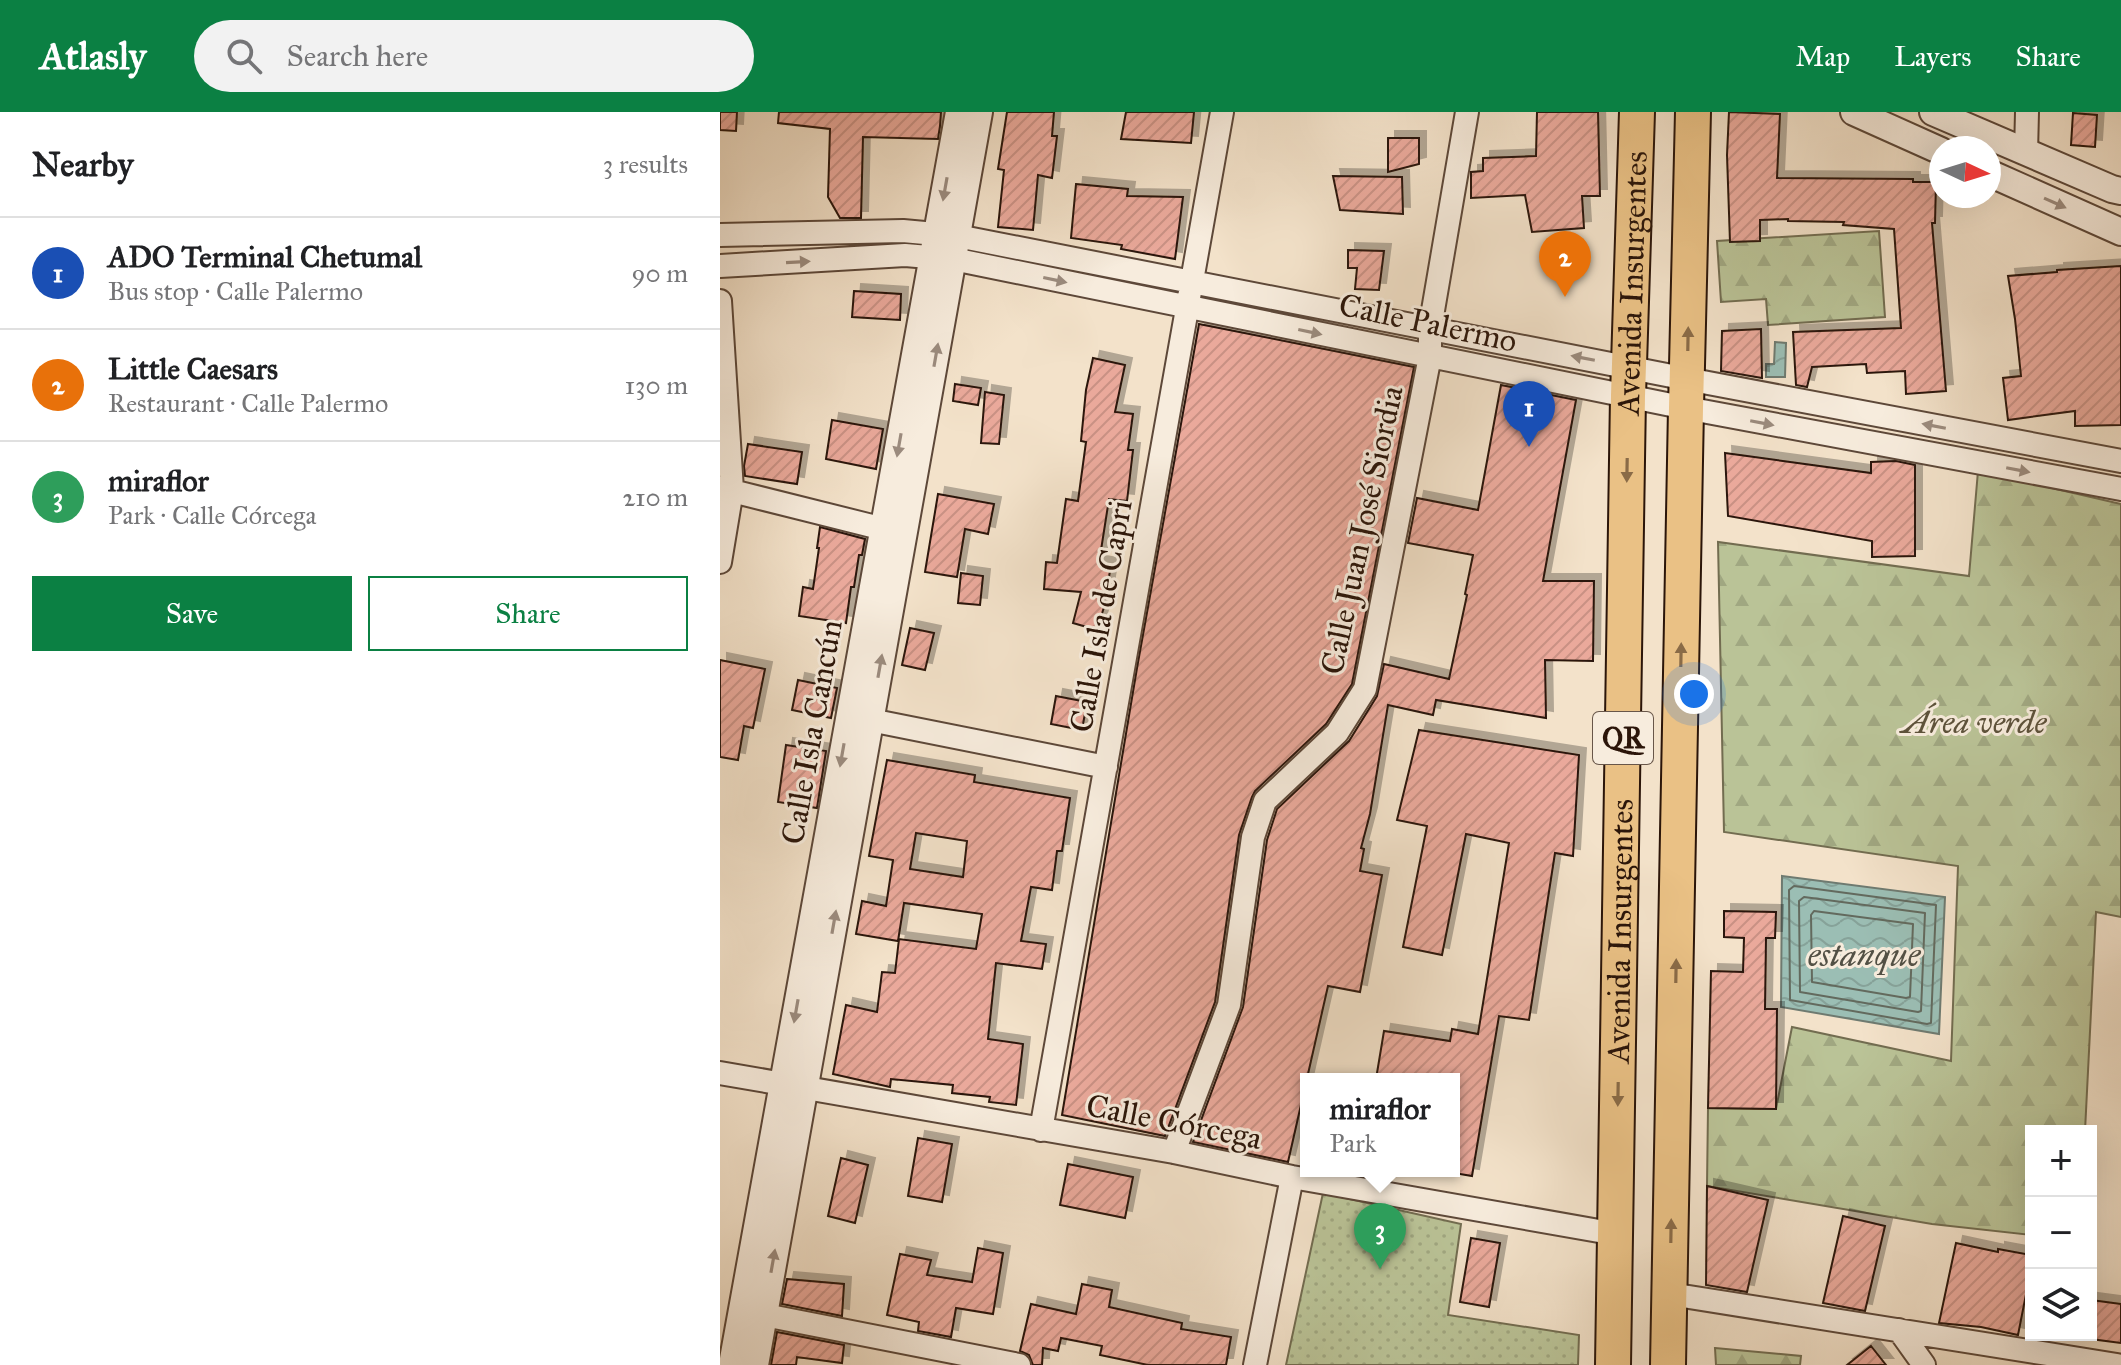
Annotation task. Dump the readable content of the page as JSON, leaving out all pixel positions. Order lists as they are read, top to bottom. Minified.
{"streets":{"main road":["Avenida Insurgentes","QR"],"street":["Calle Palermo","Calle Juan José Siordia","Calle Isla de Capri","Calle Isla Cancún","Calle Córcega"]},"crossings":[["Avenida Insurgentes","Calle Palermo"],["Avenida Insurgentes","Calle Córcega"],["Calle Palermo","Calle Juan José Siordia"],["Calle Palermo","Calle Isla de Capri"],["Calle Palermo","Calle Isla Cancún"],["Calle Juan José Siordia","Calle Córcega"],["Calle Isla de Capri","Calle Córcega"],["Calle Isla Cancún","Calle Córcega"]],"water":["estanque"],"parks":["Área verde"],"north":"right","page":{"header":"Atlasly","search":"Search here","nav":["Map","Layers","Share"],"heading":["Nearby","3 results"],"list":[{"mark":"1","name":"ADO Terminal Chetumal","note":"Bus stop · Calle Palermo","value":"90 m"},{"mark":"2","name":"Little Caesars","note":"Restaurant · Calle Palermo","value":"130 m"},{"mark":"3","name":"miraflor","note":"Park · Calle Córcega","value":"210 m"}],"pins":["2","1","3"],"buttons":["Save","Share"],"popup":["miraflor","Park"],"map_buttons":["+","−"]}}
